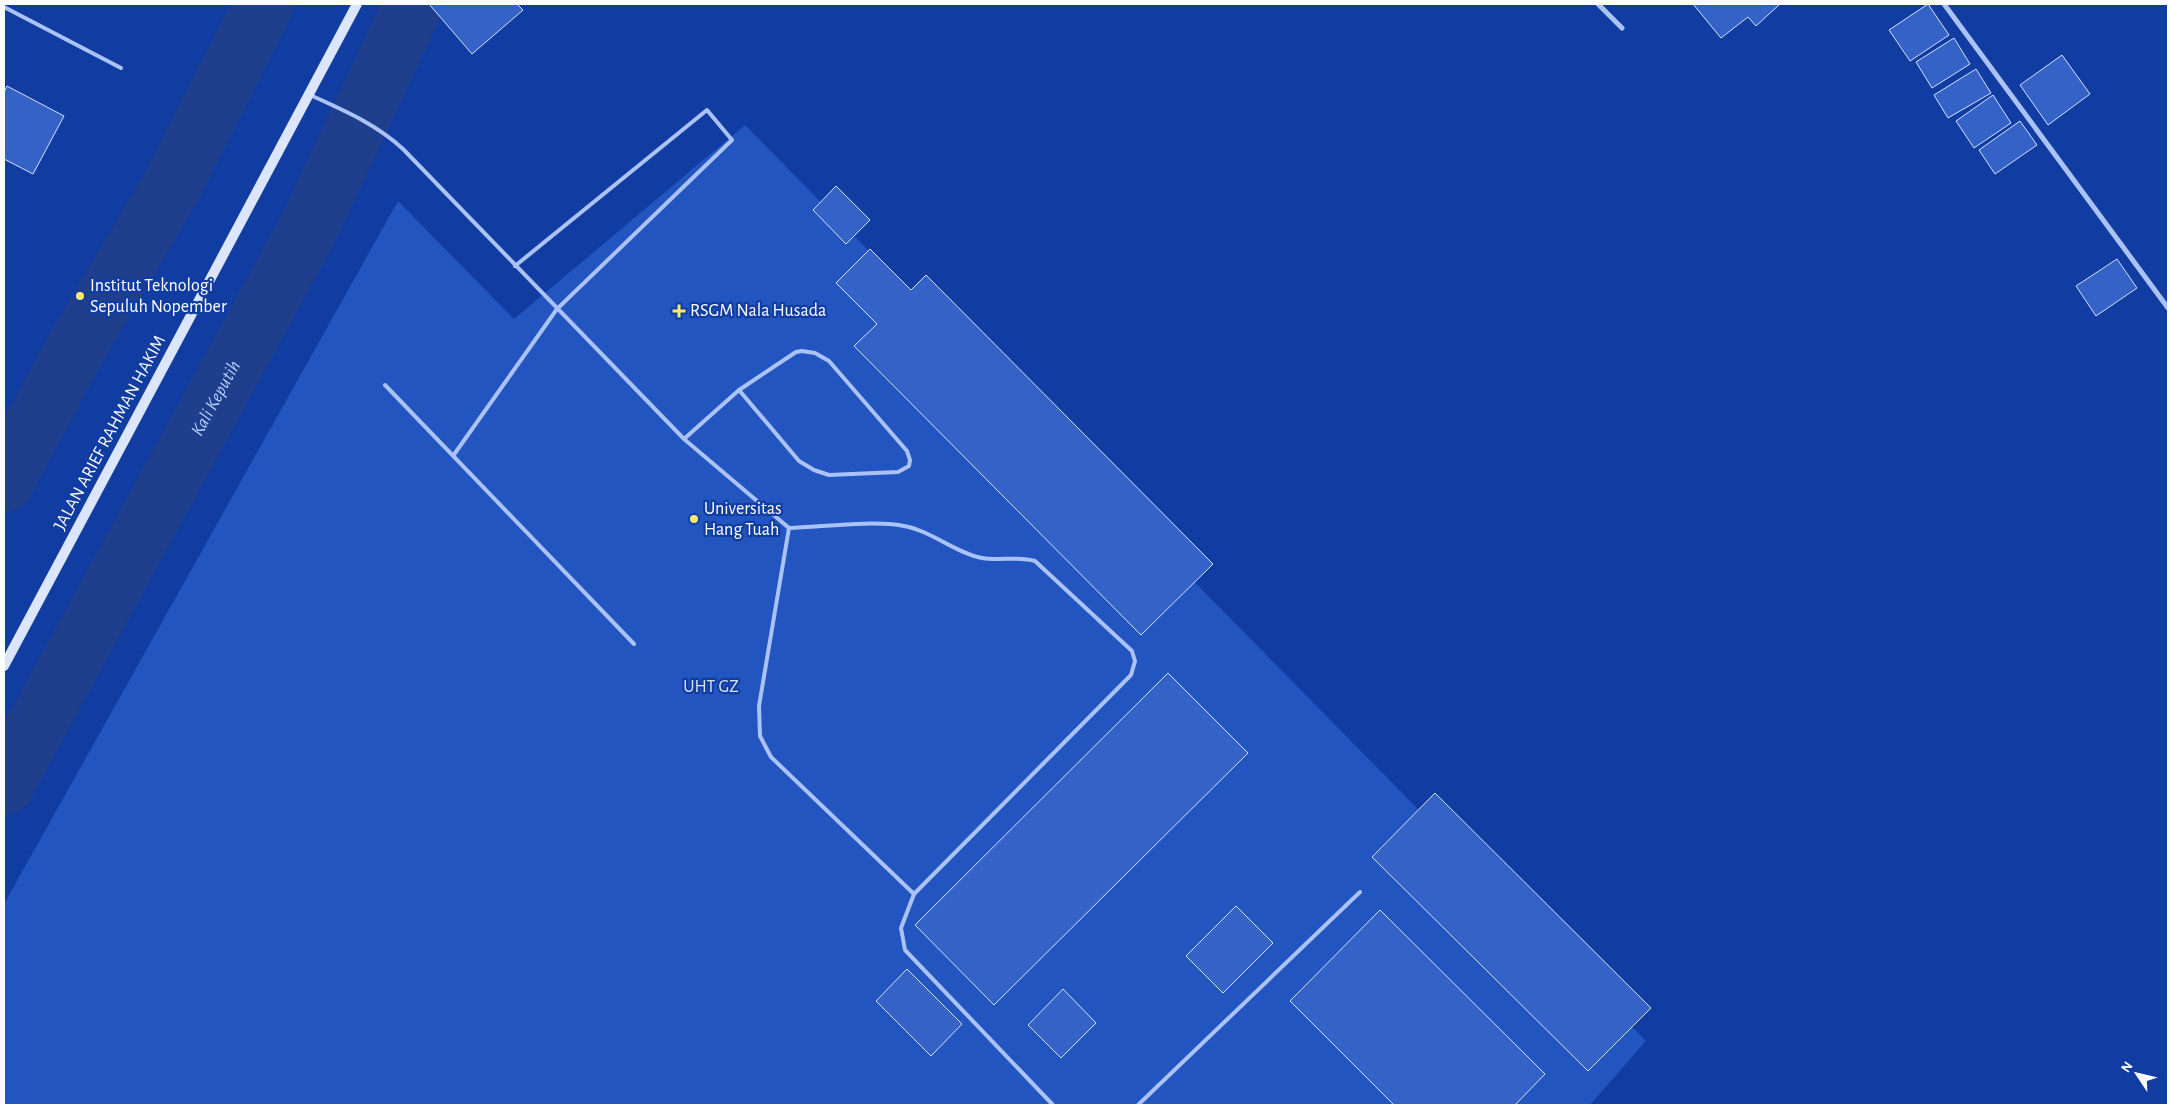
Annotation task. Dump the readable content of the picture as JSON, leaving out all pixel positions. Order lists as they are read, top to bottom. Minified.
{"streets":{"main road":["JALAN ARIEF RAHMAN HAKIM"]},"water":["Kali Keputih"],"parks":["UHT GZ"],"places":{"other":["Institut Teknologi Sepuluh Nopember","Universitas Hang Tuah"],"health":["RSGM Nala Husada"]},"north":"top left"}
